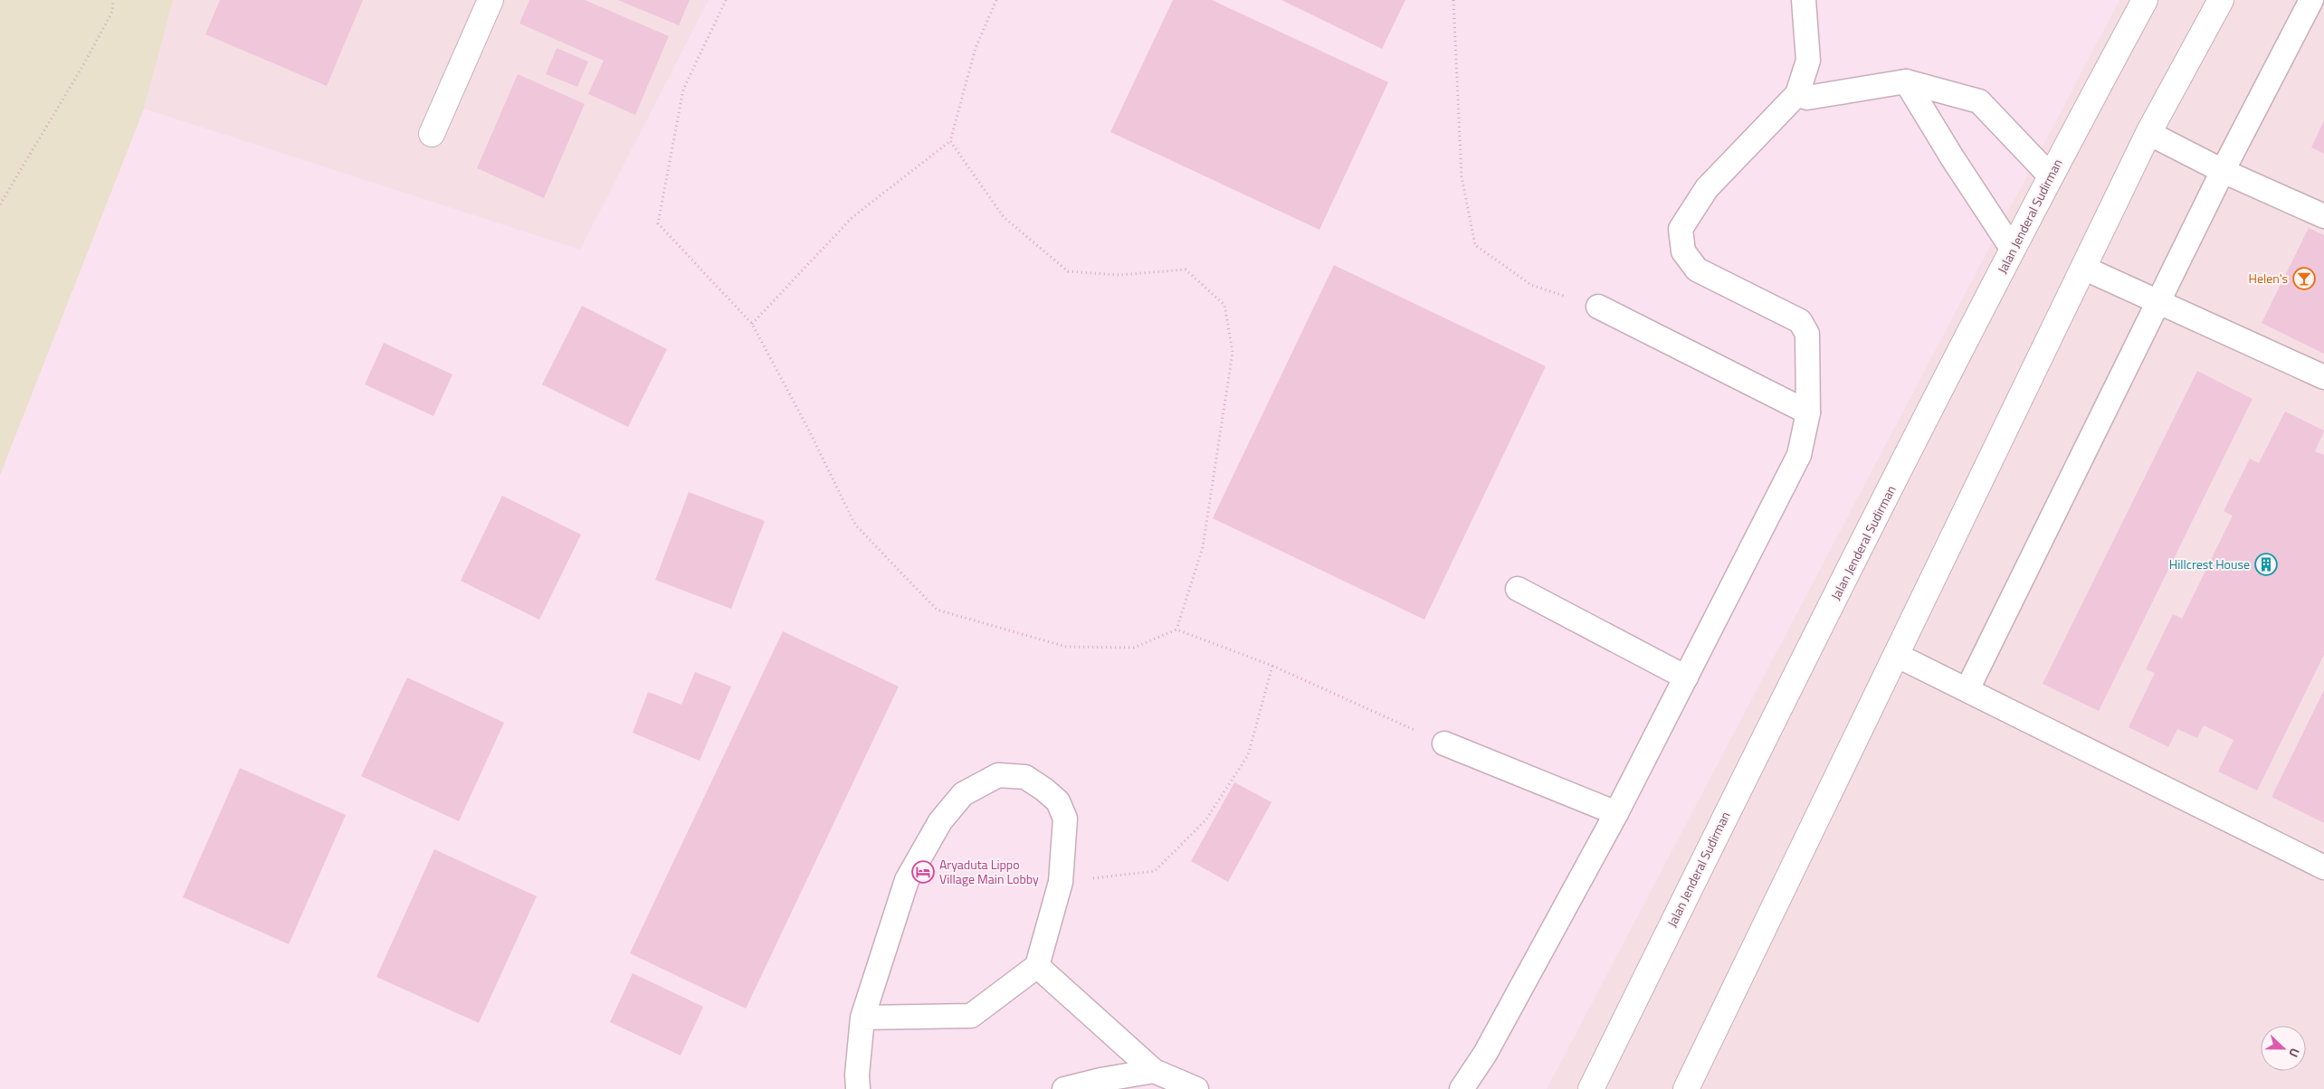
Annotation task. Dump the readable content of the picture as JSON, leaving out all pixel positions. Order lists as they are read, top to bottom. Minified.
{"streets":{"street":["Jalan Jenderal Sudirman"]},"places":{"bar":["Helen's"],"building":["Hillcrest House"],"hotel":["Aryaduta Lippo Village Main Lobby"]},"north":"right"}
